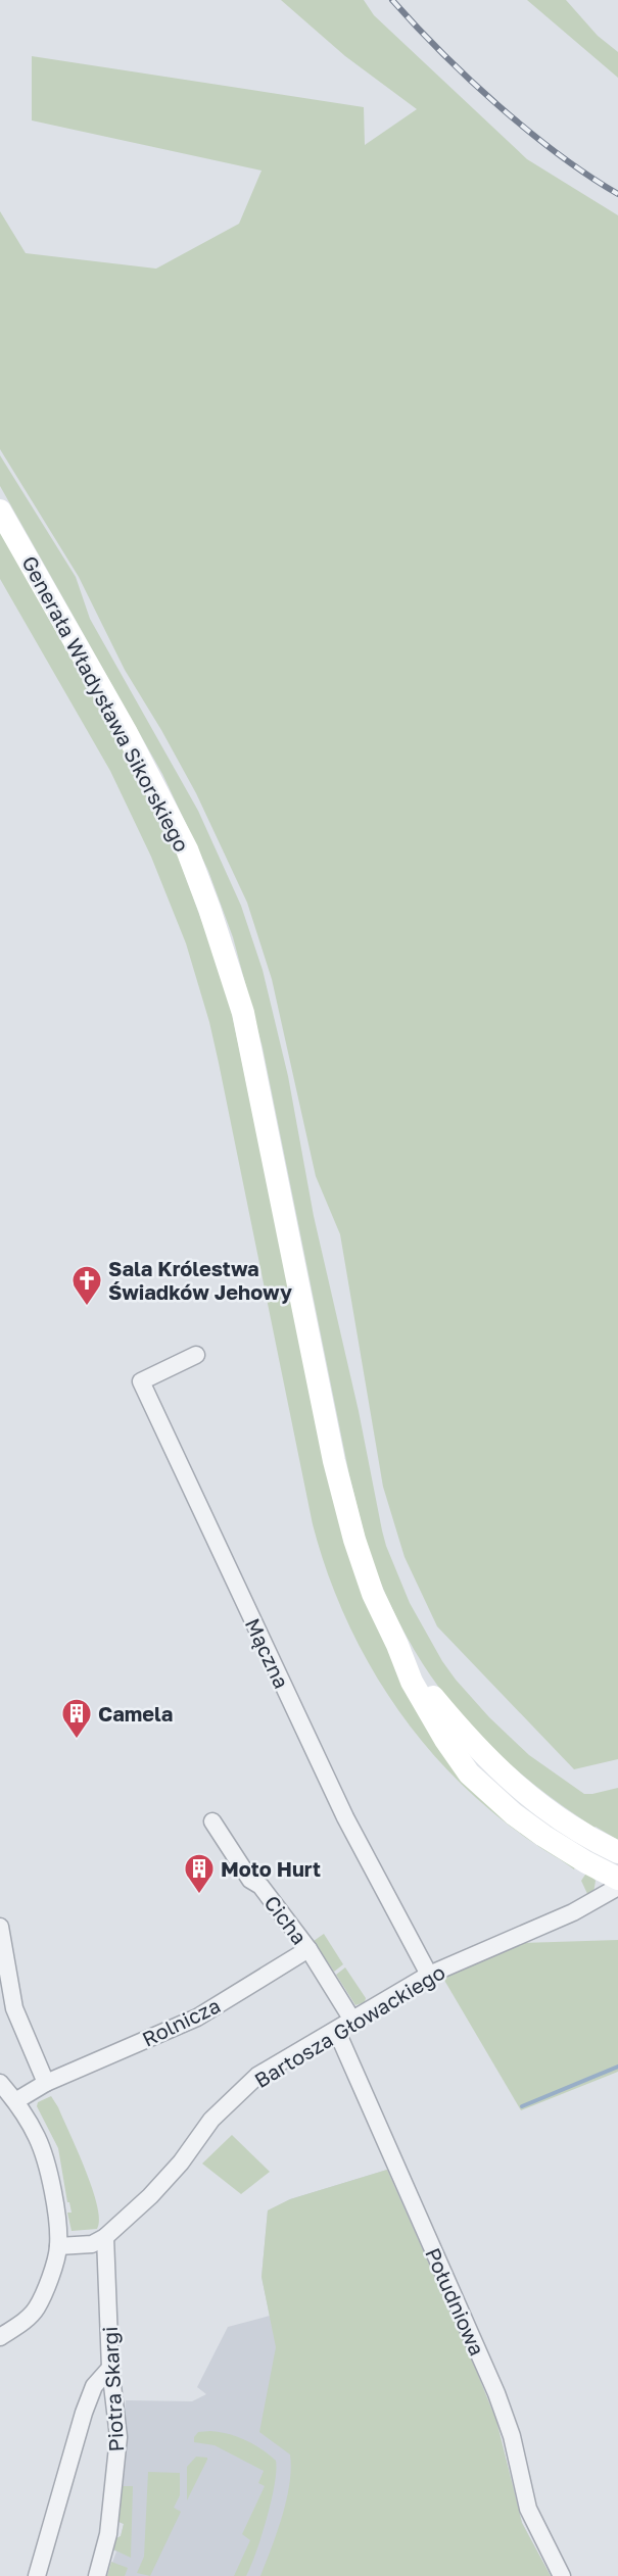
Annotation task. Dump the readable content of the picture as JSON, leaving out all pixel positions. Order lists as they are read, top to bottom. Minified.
{"streets":{"main road":["Generała Władysława Sikorskiego"],"street":["Mączna","Cicha","Rolnicza","Bartosza Głowackiego","Południowa","Piotra Skargi"]},"crossings":[["Mączna","Bartosza Głowackiego"],["Cicha","Rolnicza"],["Cicha","Bartosza Głowackiego"],["Bartosza Głowackiego","Południowa"],["Bartosza Głowackiego","Piotra Skargi"]],"places":{"church":["Sala Królestwa Świadków Jehowy"],"building":["Camela","Moto Hurt"]}}
